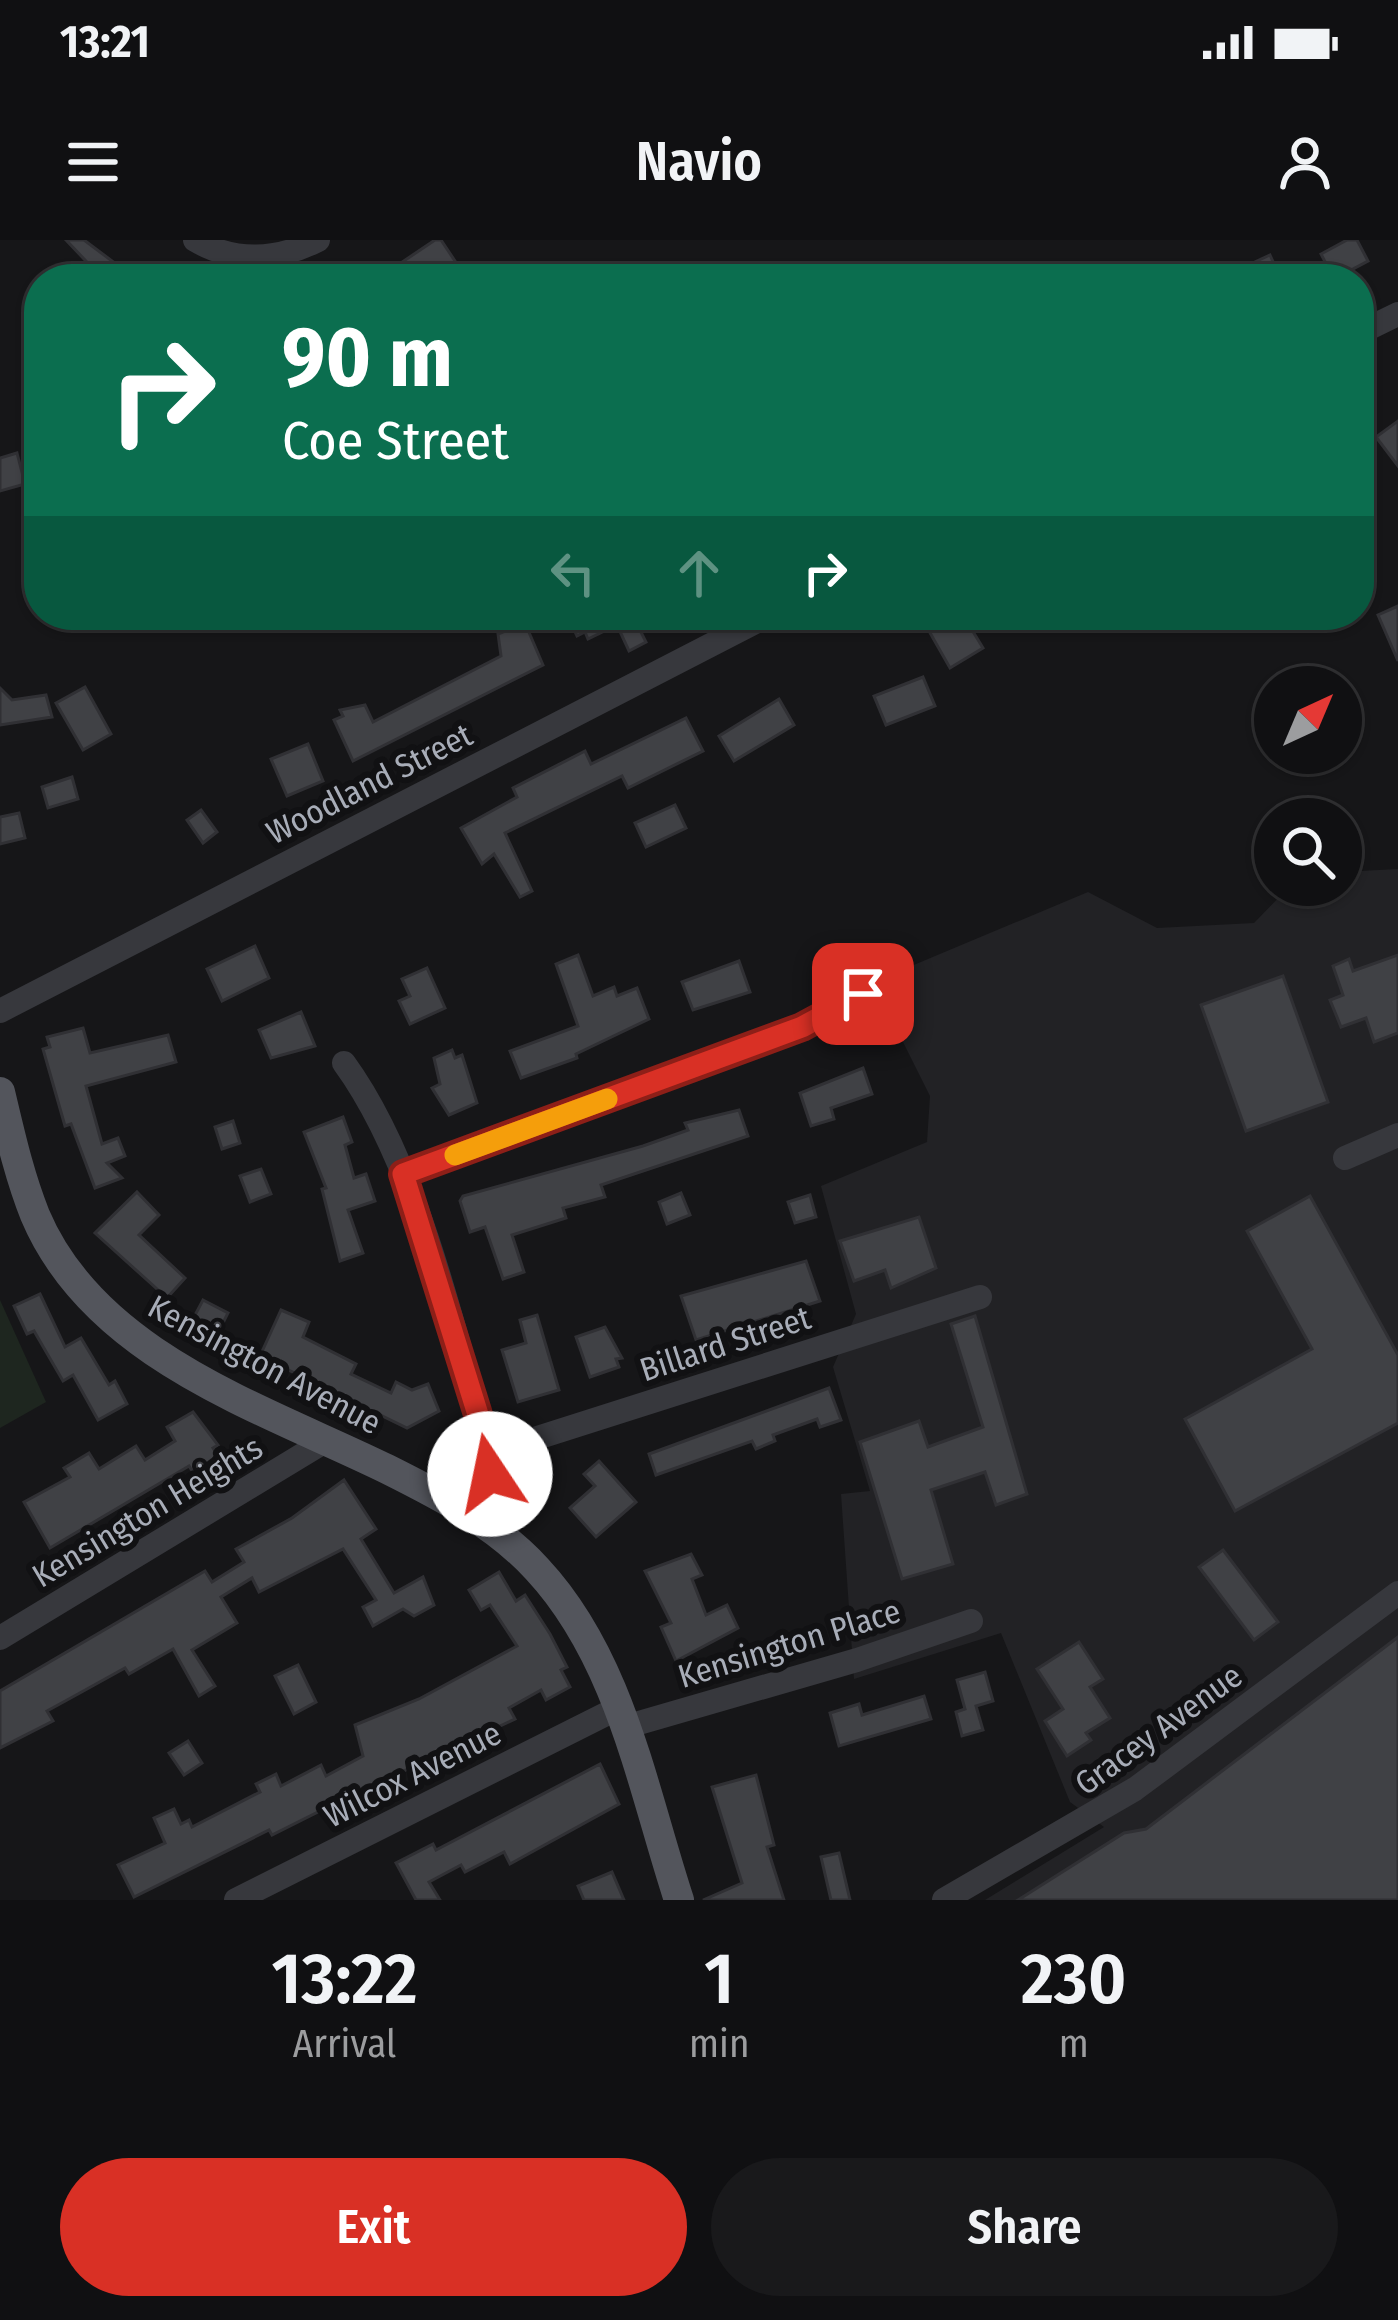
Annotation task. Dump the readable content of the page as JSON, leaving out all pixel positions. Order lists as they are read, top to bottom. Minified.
{"streets":{"main road":["Kensington Avenue"],"street":["Woodland Street","Billard Street","Kensington Heights","Kensington Place","Gracey Avenue","Wilcox Avenue"]},"crossings":[["Kensington Avenue","Kensington Heights"],["Kensington Avenue","Kensington Place"],["Kensington Avenue","Wilcox Avenue"],["Kensington Place","Wilcox Avenue"]],"north":"top right","page":{"status":"13:21","header":"Navio","turn":["90 m","Coe Street"],"eta":["13:22","Arrival","1","min","230","m"],"buttons":["Exit","Share"]}}
